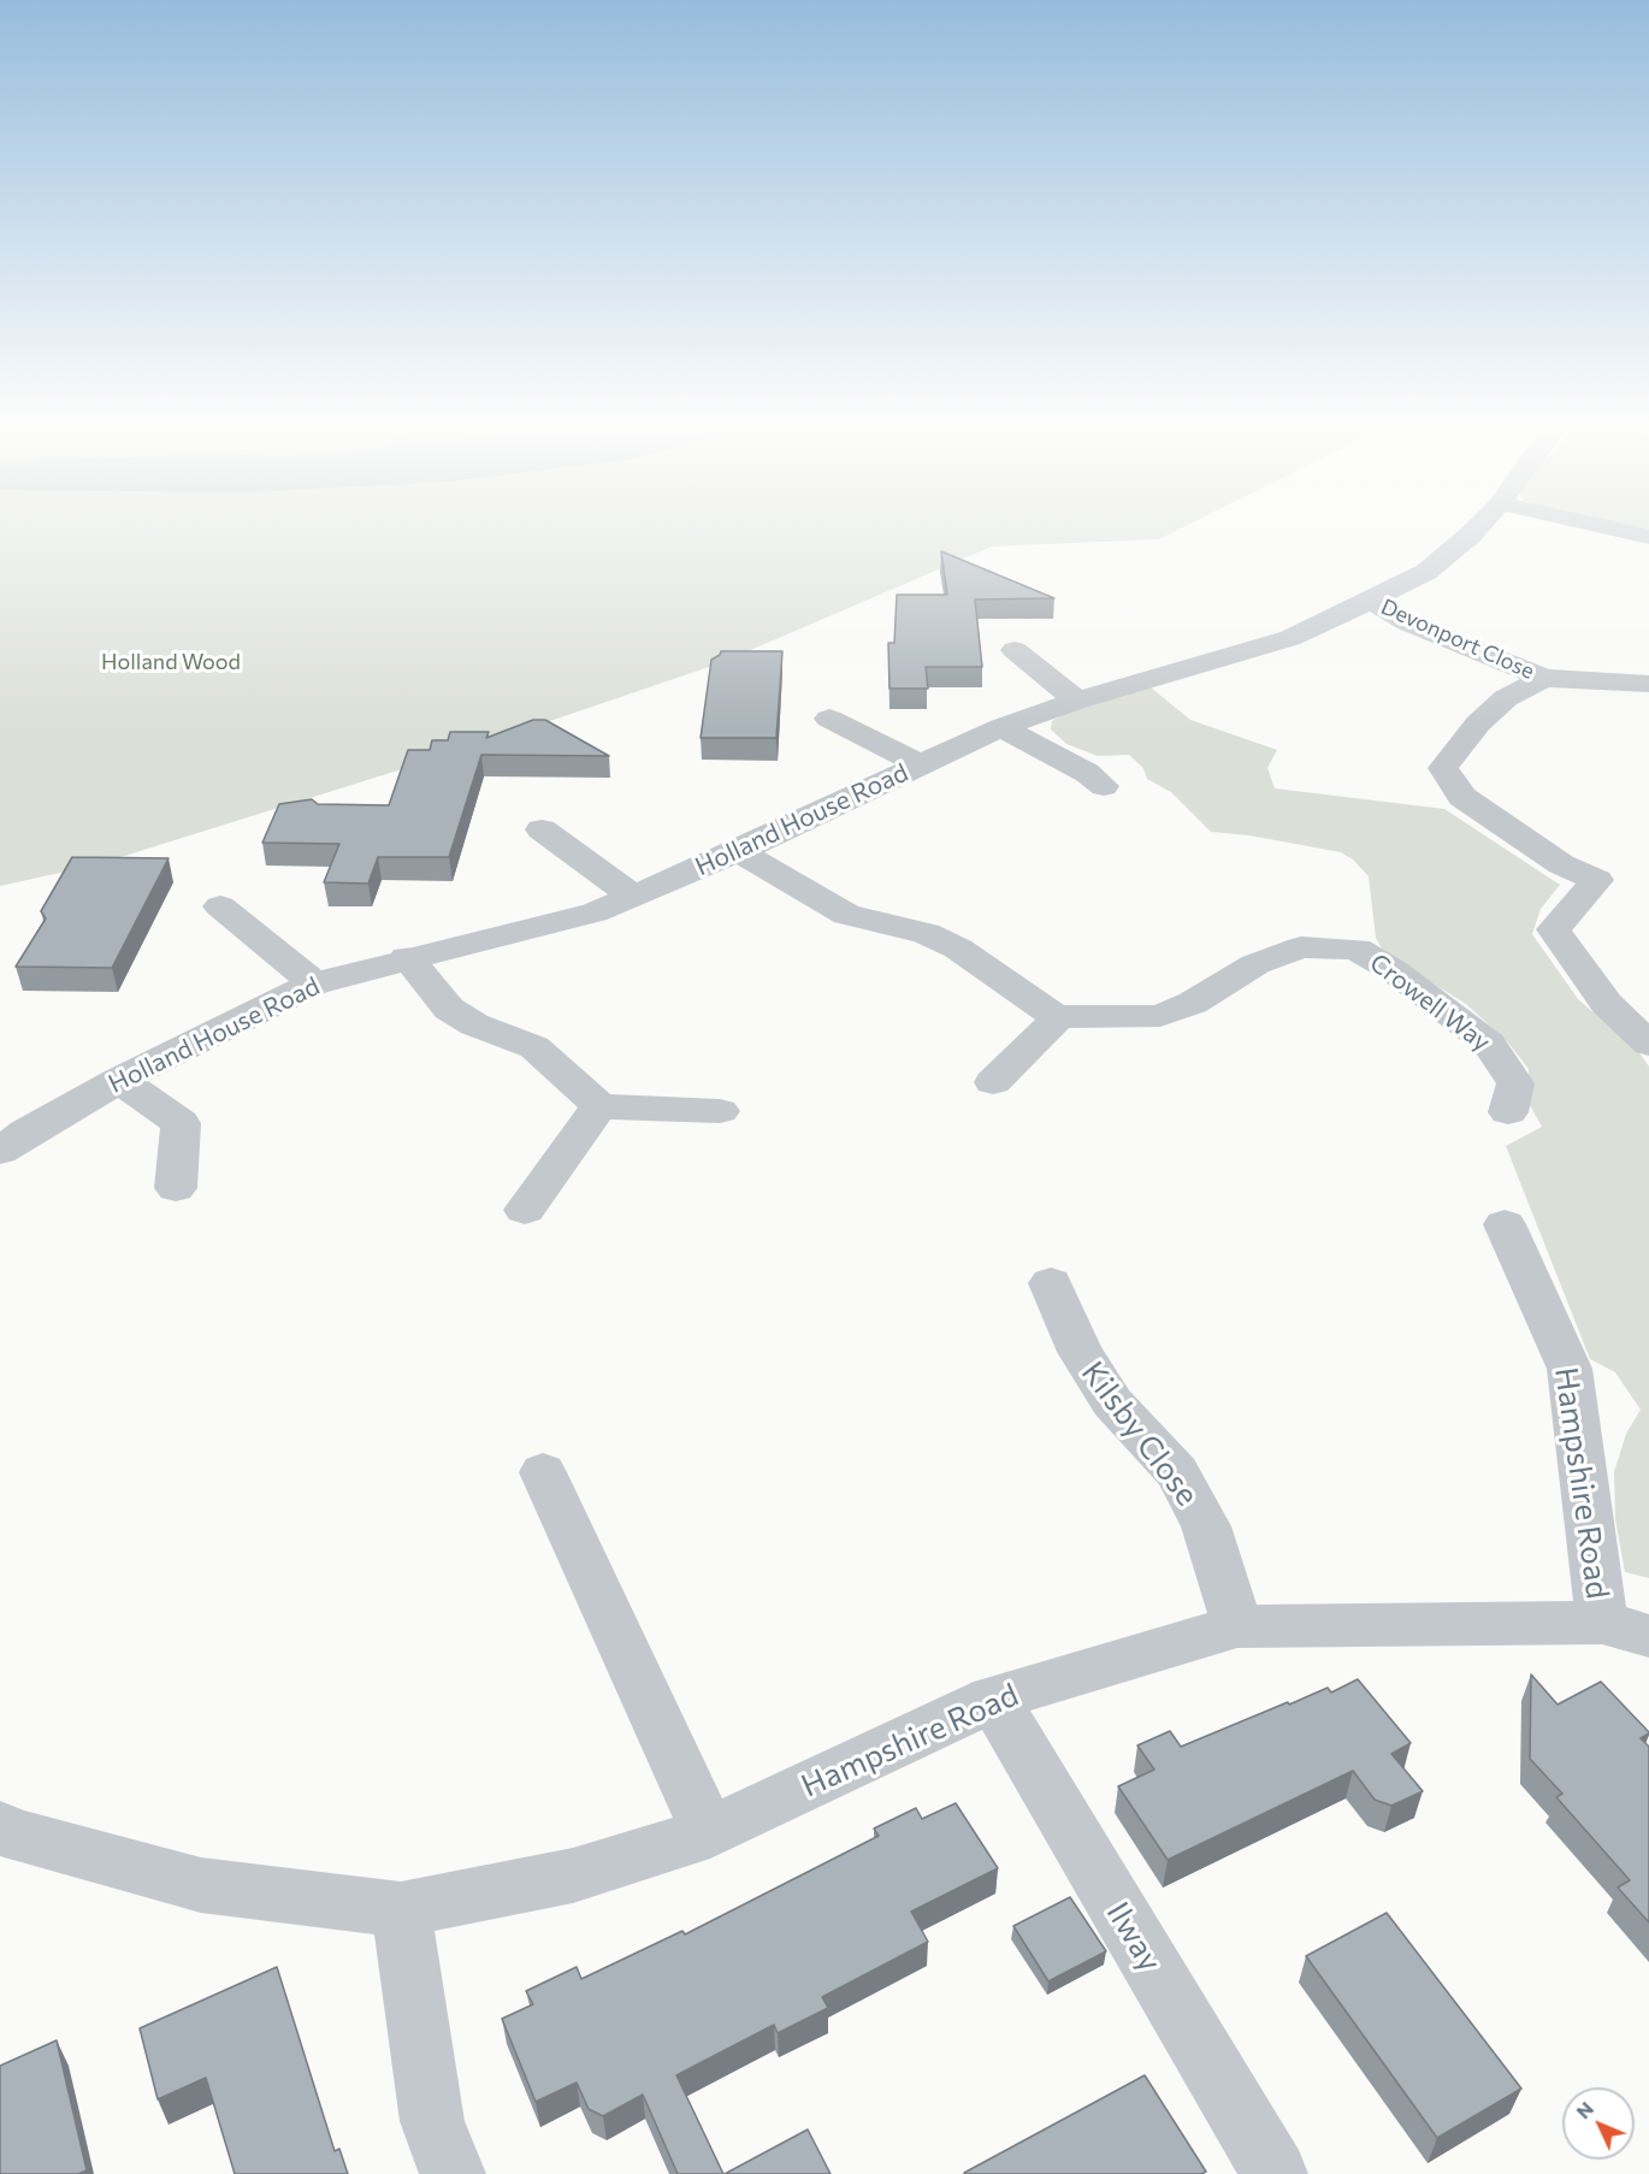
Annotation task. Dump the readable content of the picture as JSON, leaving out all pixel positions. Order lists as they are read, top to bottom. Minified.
{"streets":{"street":["Devonport Close","Holland House Road","Crowell Way","Kilsby Close","Hampshire Road","Ilway"]},"crossings":[["Devonport Close","Holland House Road"],["Kilsby Close","Hampshire Road"],["Hampshire Road","Ilway"]],"parks":["Holland Wood"],"north":"top left"}
